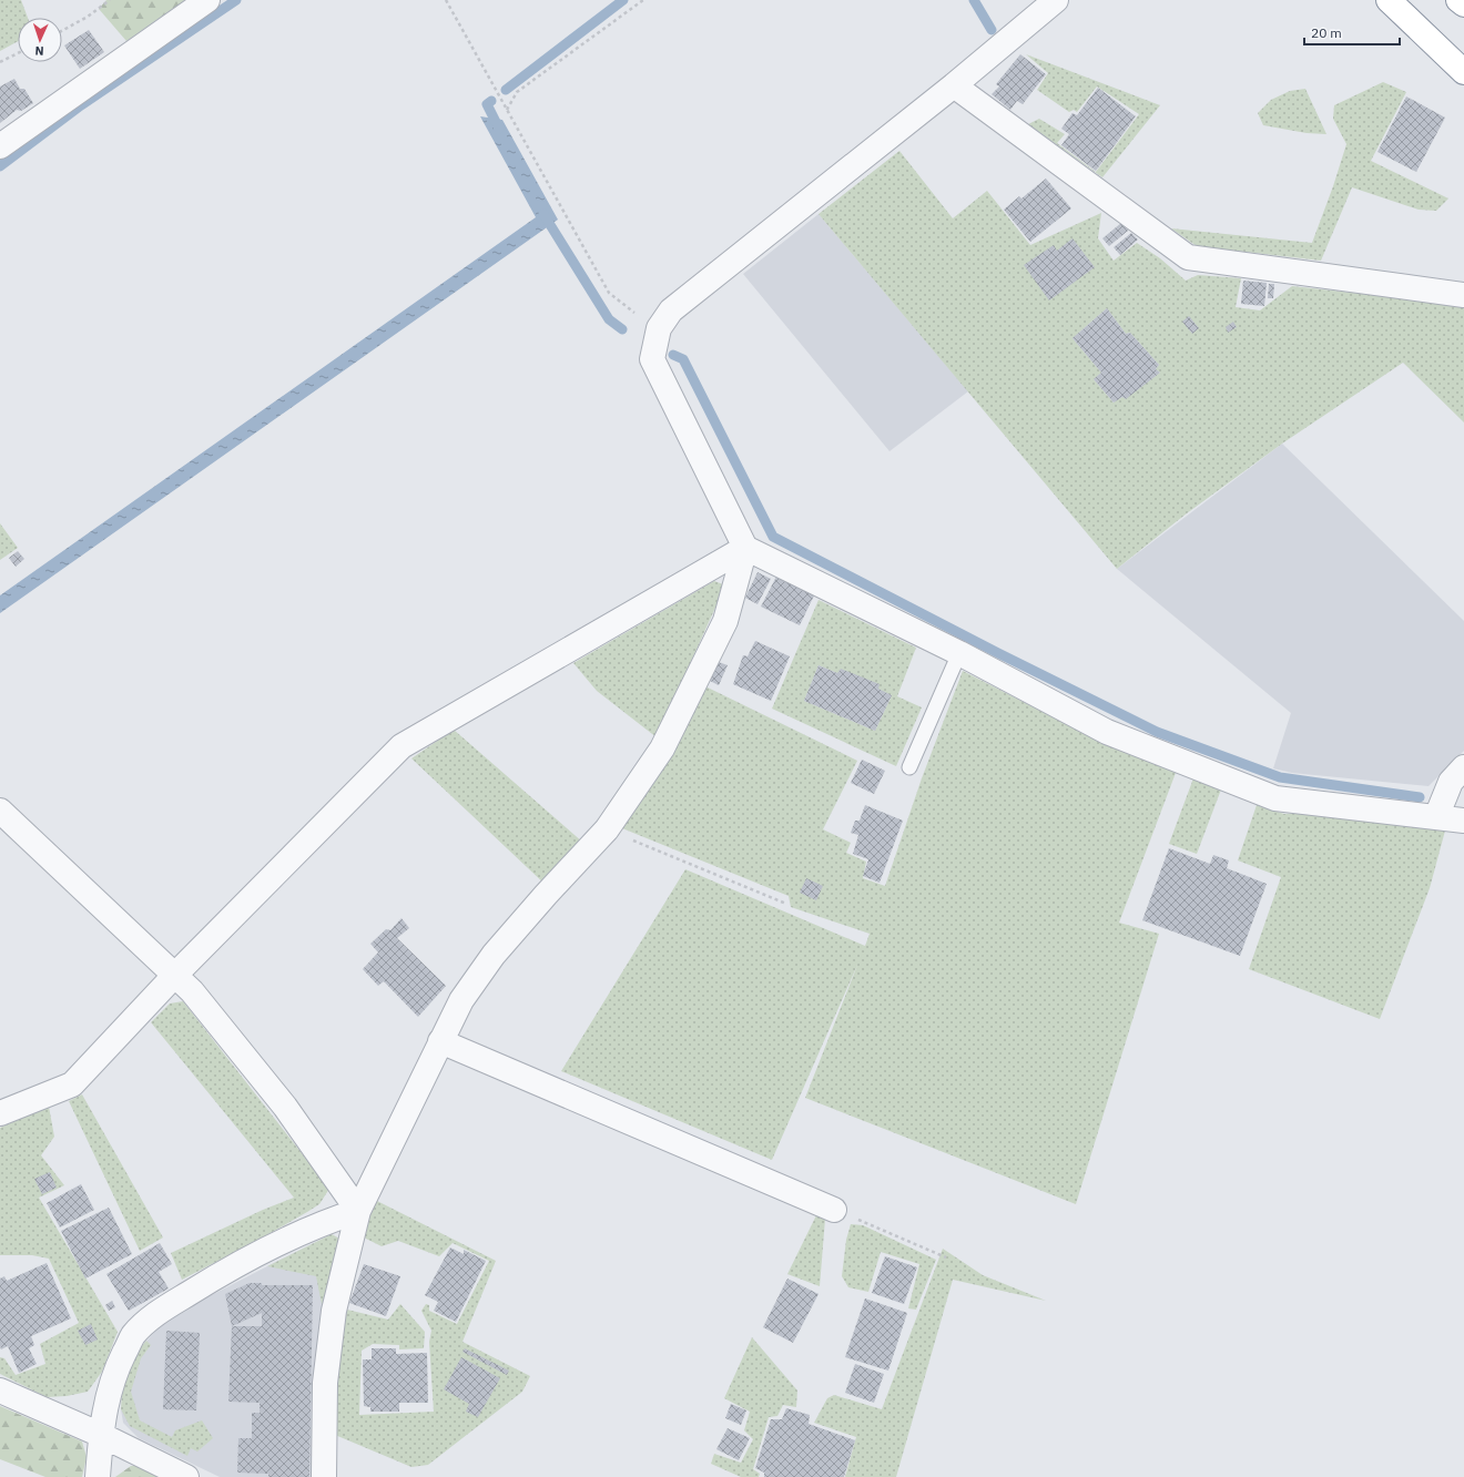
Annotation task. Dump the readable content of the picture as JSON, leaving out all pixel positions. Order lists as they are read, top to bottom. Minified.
{"scale_bar":"20 m","north":"bottom"}
